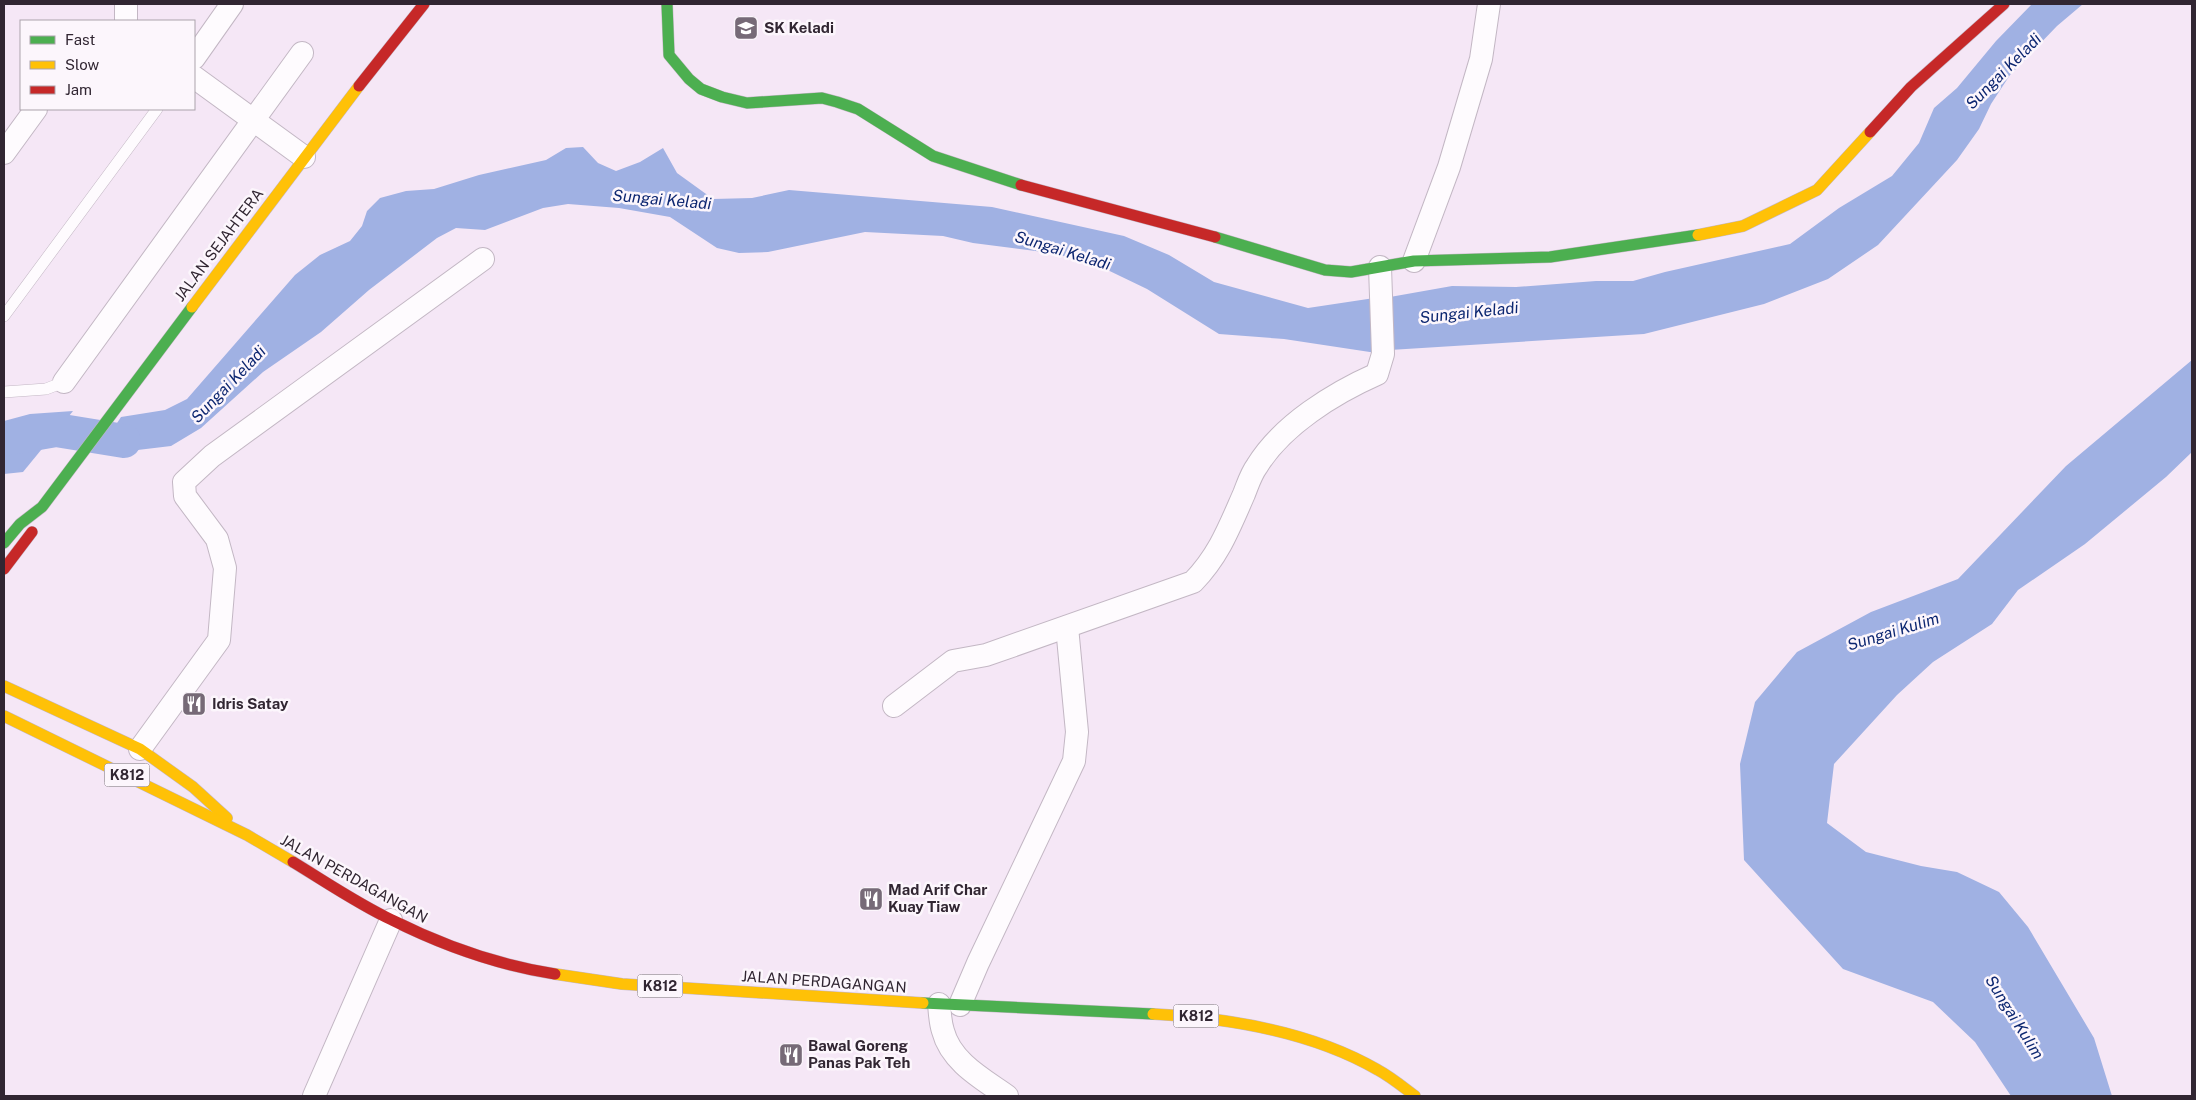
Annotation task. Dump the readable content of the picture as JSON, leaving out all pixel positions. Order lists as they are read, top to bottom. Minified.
{"streets":{"main road":["JALAN SEJAHTERA","K812","JALAN PERDAGANGAN"]},"water":["Sungai Keladi","Sungai Kulim"],"places":{"school or university":["SK Keladi"],"restaurant":["Idris Satay","Mad Arif Char Kuay Tiaw","Bawal Goreng Panas Pak Teh"]},"legend":["Fast","Slow","Jam"]}
